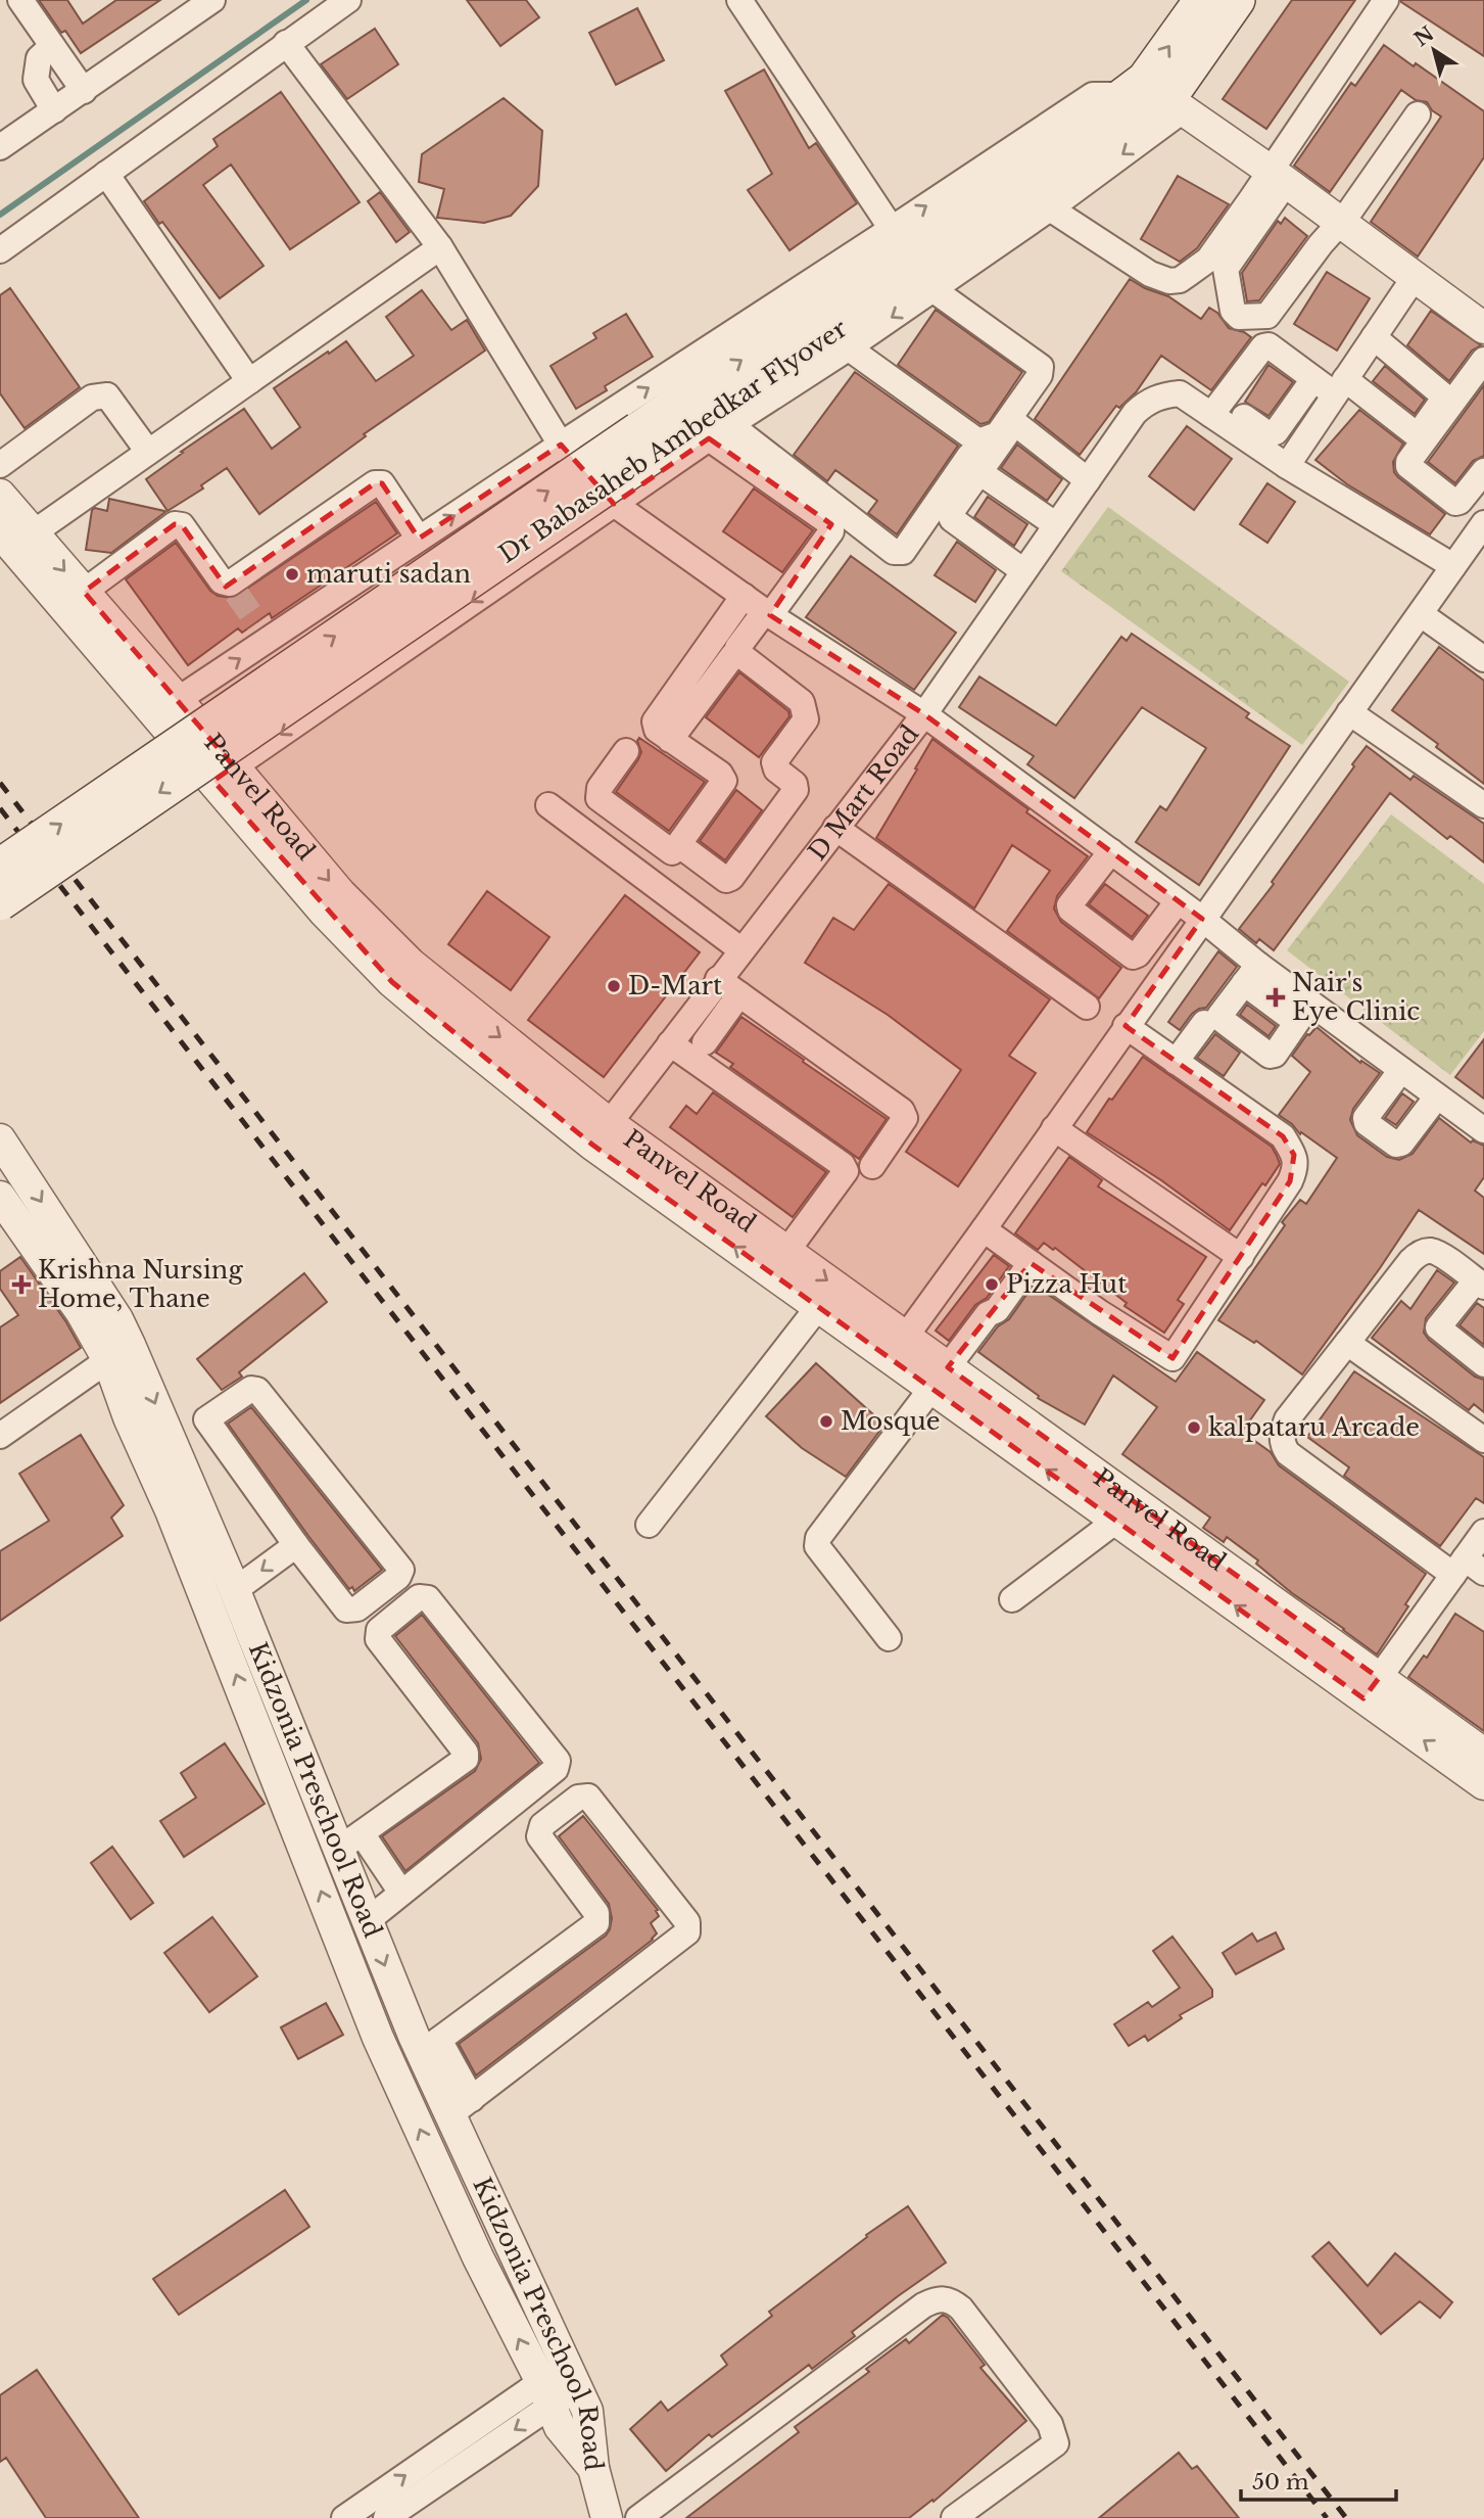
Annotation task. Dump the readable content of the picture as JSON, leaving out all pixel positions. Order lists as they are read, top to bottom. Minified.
{"streets":{"main road":["Dr Babasaheb Ambedkar Flyover"],"street":["D Mart Road","Panvel Road","Kidzonia Preschool Road"]},"crossings":[["D Mart Road","Panvel Road"]],"places":{"other":["maruti sadan","D-Mart","Pizza Hut","Mosque","kalpataru Arcade"],"health":["Nair's Eye Clinic","Krishna Nursing Home, Thane"]},"scale_bar":"50 m","north":"top left"}
